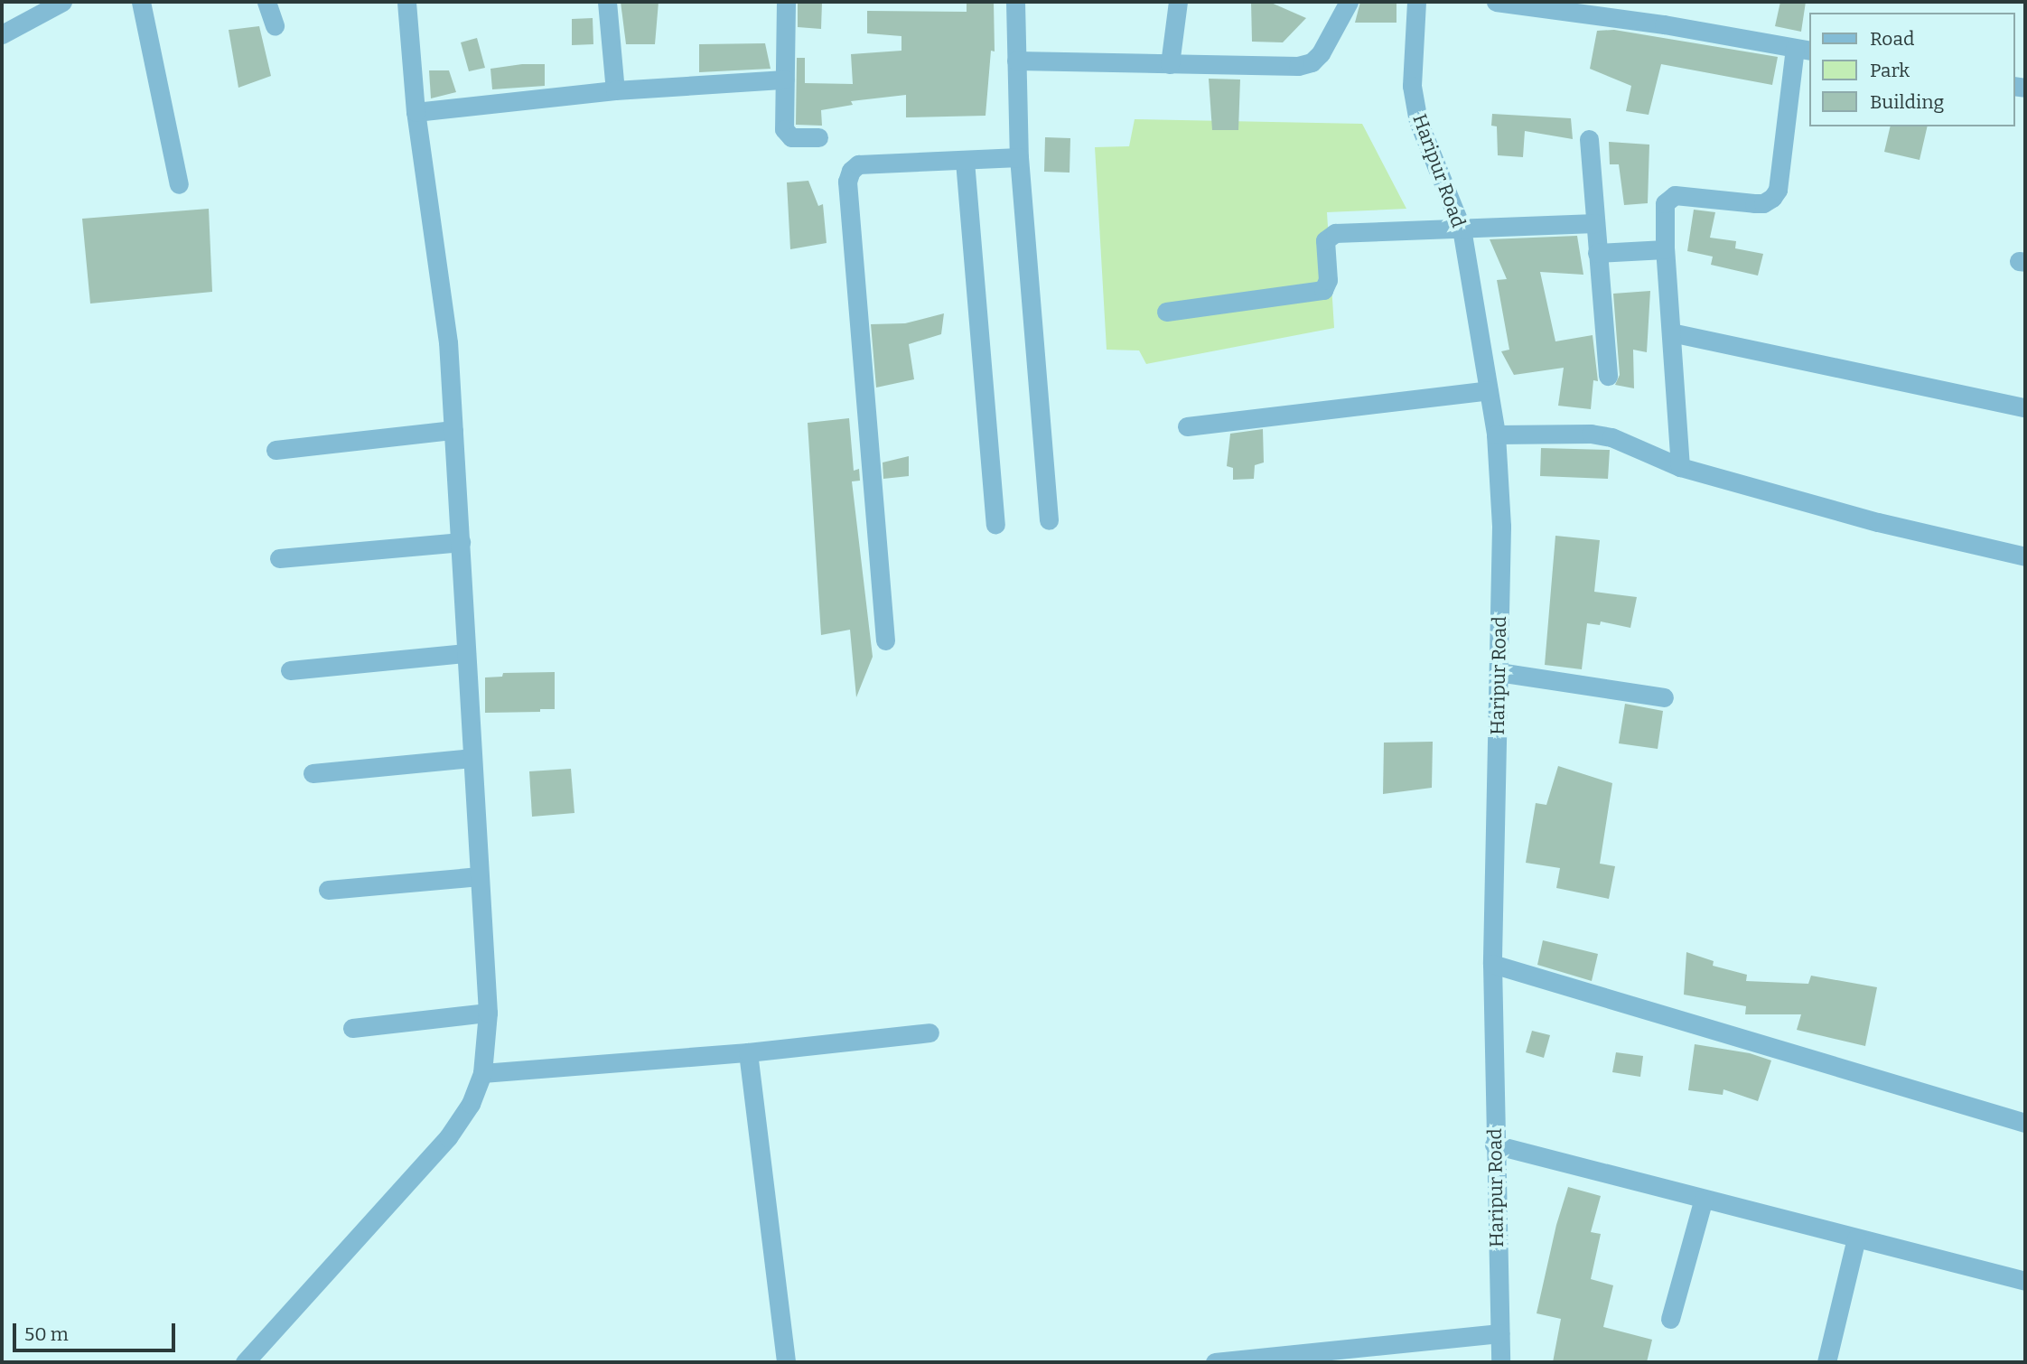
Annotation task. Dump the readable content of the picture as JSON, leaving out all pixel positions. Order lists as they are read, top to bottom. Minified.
{"streets":{"street":["Haripur Road"]},"legend":["Road","Park","Building"],"scale_bar":"50 m"}
